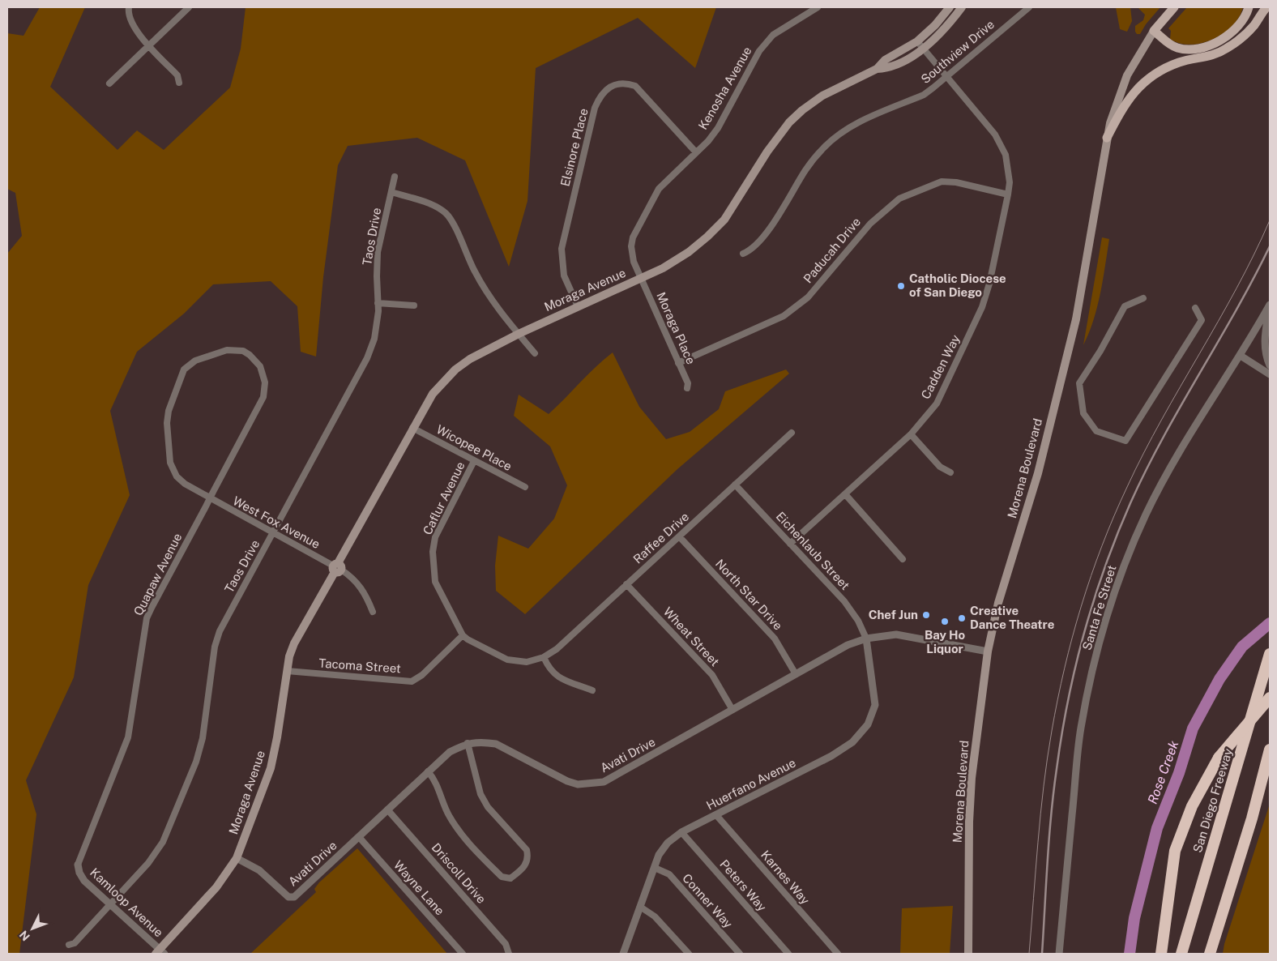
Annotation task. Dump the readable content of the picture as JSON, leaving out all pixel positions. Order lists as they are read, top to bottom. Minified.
{"streets":{"highway":["San Diego Freeway"],"main road":["Moraga Avenue","Morena Boulevard"],"street":["Southview Drive","Kenosha Avenue","Elsinore Place","Taos Drive","Paducah Drive","Moraga Place","Cadden Way","Wicopee Place","Caflur Avenue","West Fox Avenue","Raffee Drive","Eichenlaub Street","Quapaw Avenue","North Star Drive","Santa Fe Street","Wheat Street","Tacoma Street","Avati Drive","Huerfano Avenue","Driscoll Drive","Karnes Way","Peters Way","Wayne Lane","Conner Way","Kamloop Avenue"]},"crossings":[["Southview Drive","Cadden Way"],["Kenosha Avenue","Elsinore Place"],["Kenosha Avenue","Moraga Avenue"],["Kenosha Avenue","Moraga Place"],["Elsinore Place","Moraga Avenue"],["Taos Drive","West Fox Avenue"],["Taos Drive","Kamloop Avenue"],["Paducah Drive","Moraga Place"],["Paducah Drive","Cadden Way"],["Moraga Avenue","Moraga Place"],["Moraga Avenue","Cadden Way"],["Moraga Avenue","Wicopee Place"],["Moraga Avenue","West Fox Avenue"],["Moraga Avenue","Tacoma Street"],["Moraga Avenue","Avati Drive"],["Moraga Avenue","Kamloop Avenue"],["Cadden Way","Eichenlaub Street"],["Wicopee Place","Caflur Avenue"],["Morena Boulevard","Avati Drive"],["Caflur Avenue","Tacoma Street"],["West Fox Avenue","Quapaw Avenue"],["Raffee Drive","Eichenlaub Street"],["Raffee Drive","North Star Drive"],["Raffee Drive","Wheat Street"],["Eichenlaub Street","Avati Drive"],["Eichenlaub Street","Huerfano Avenue"],["Quapaw Avenue","Kamloop Avenue"],["North Star Drive","Avati Drive"],["Wheat Street","Avati Drive"],["Avati Drive","Huerfano Avenue"],["Avati Drive","Driscoll Drive"],["Avati Drive","Wayne Lane"],["Huerfano Avenue","Karnes Way"],["Huerfano Avenue","Peters Way"],["Huerfano Avenue","Conner Way"]],"water":["Rose Creek"],"places":["Catholic Diocese of San Diego","Chef Jun","Creative Dance Theatre","Bay Ho Liquor"],"north":"bottom left"}
